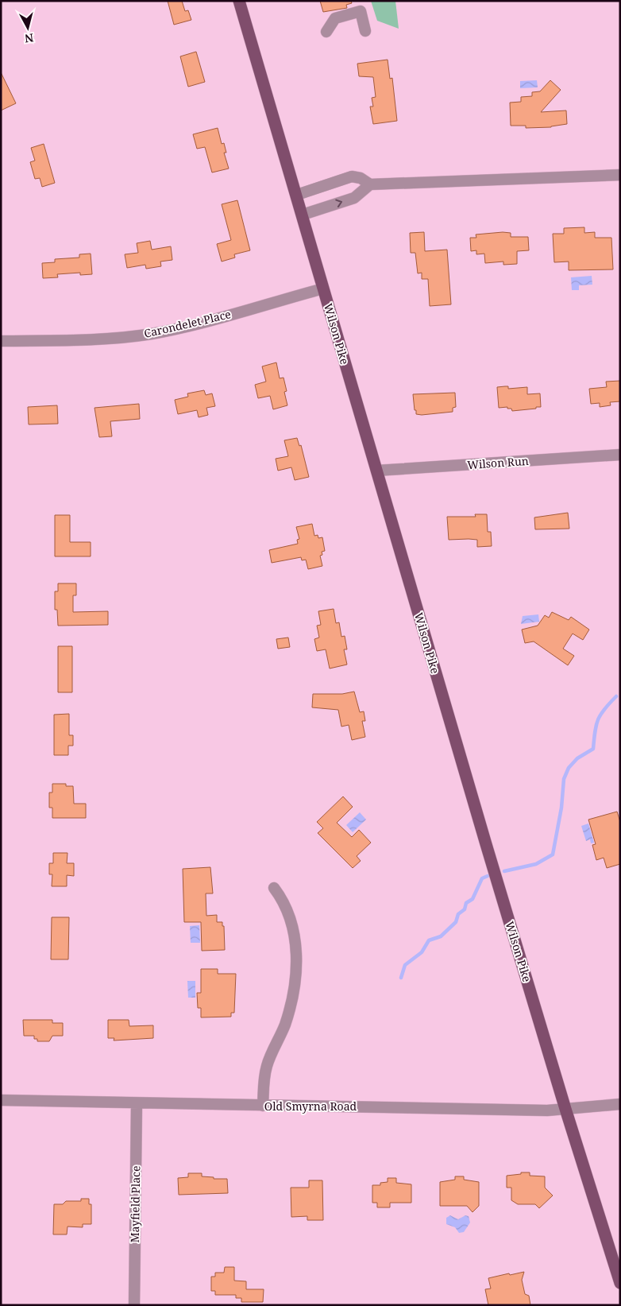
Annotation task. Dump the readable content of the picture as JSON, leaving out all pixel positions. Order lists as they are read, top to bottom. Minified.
{"streets":{"main road":["Wilson Pike"],"street":["Carondelet Place","Wilson Run","Old Smyrna Road","Mayfield Place"]},"crossings":[["Carondelet Place","Wilson Pike"],["Wilson Pike","Wilson Run"],["Wilson Pike","Old Smyrna Road"],["Old Smyrna Road","Mayfield Place"]],"north":"bottom"}
